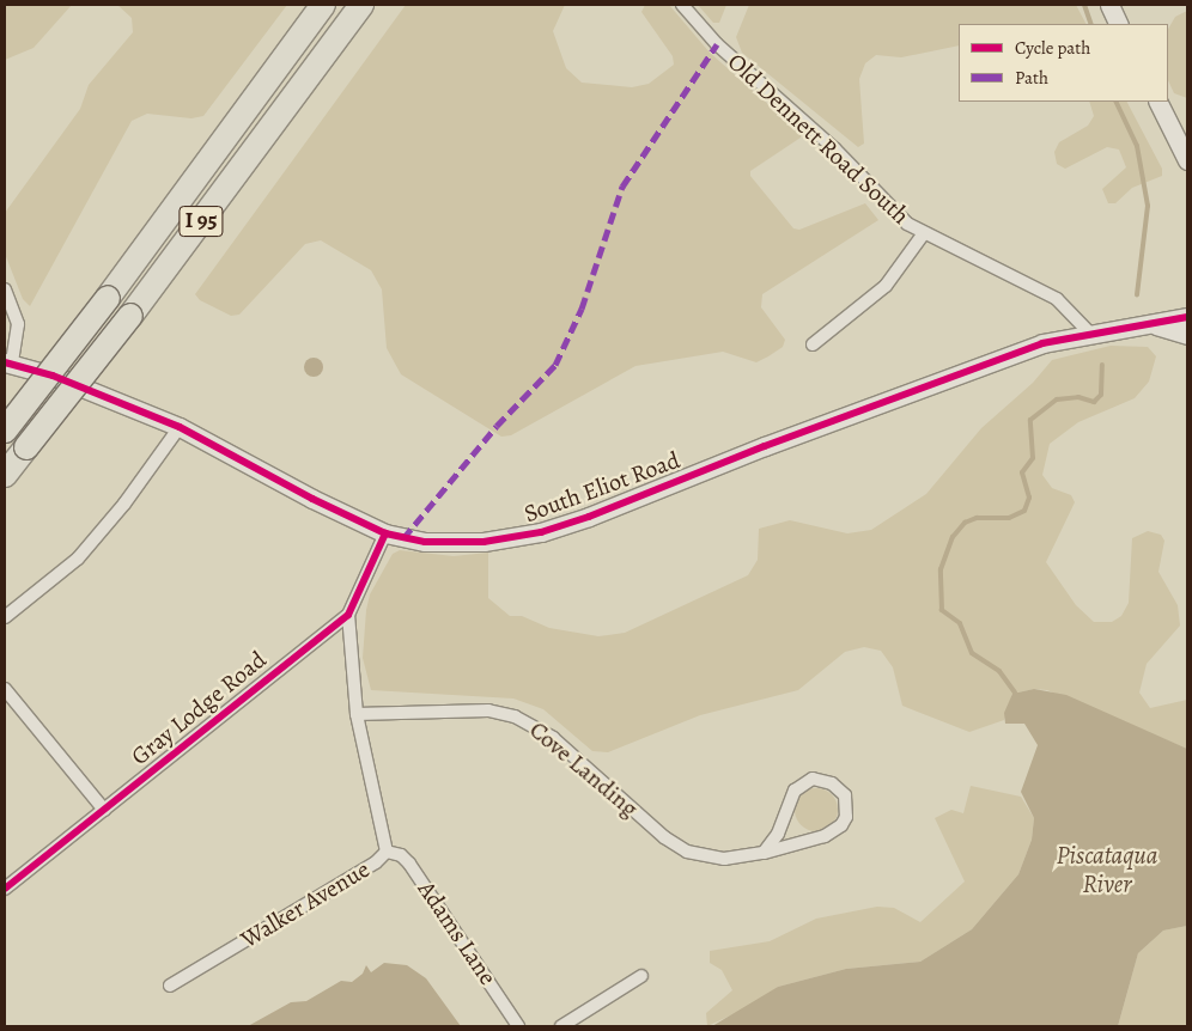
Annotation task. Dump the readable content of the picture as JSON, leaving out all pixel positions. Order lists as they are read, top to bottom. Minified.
{"streets":{"highway":["I 95"],"main road":["South Eliot Road"],"street":["Old Dennett Road South","Gray Lodge Road","Cove Landing","Walker Avenue","Adams Lane"]},"crossings":[["Old Dennett Road South","South Eliot Road"],["South Eliot Road","Gray Lodge Road"],["Gray Lodge Road","Walker Avenue"],["Cove Landing","Walker Avenue"],["Walker Avenue","Adams Lane"]],"water":["Piscataqua River"],"legend":["Cycle path","Path"]}
